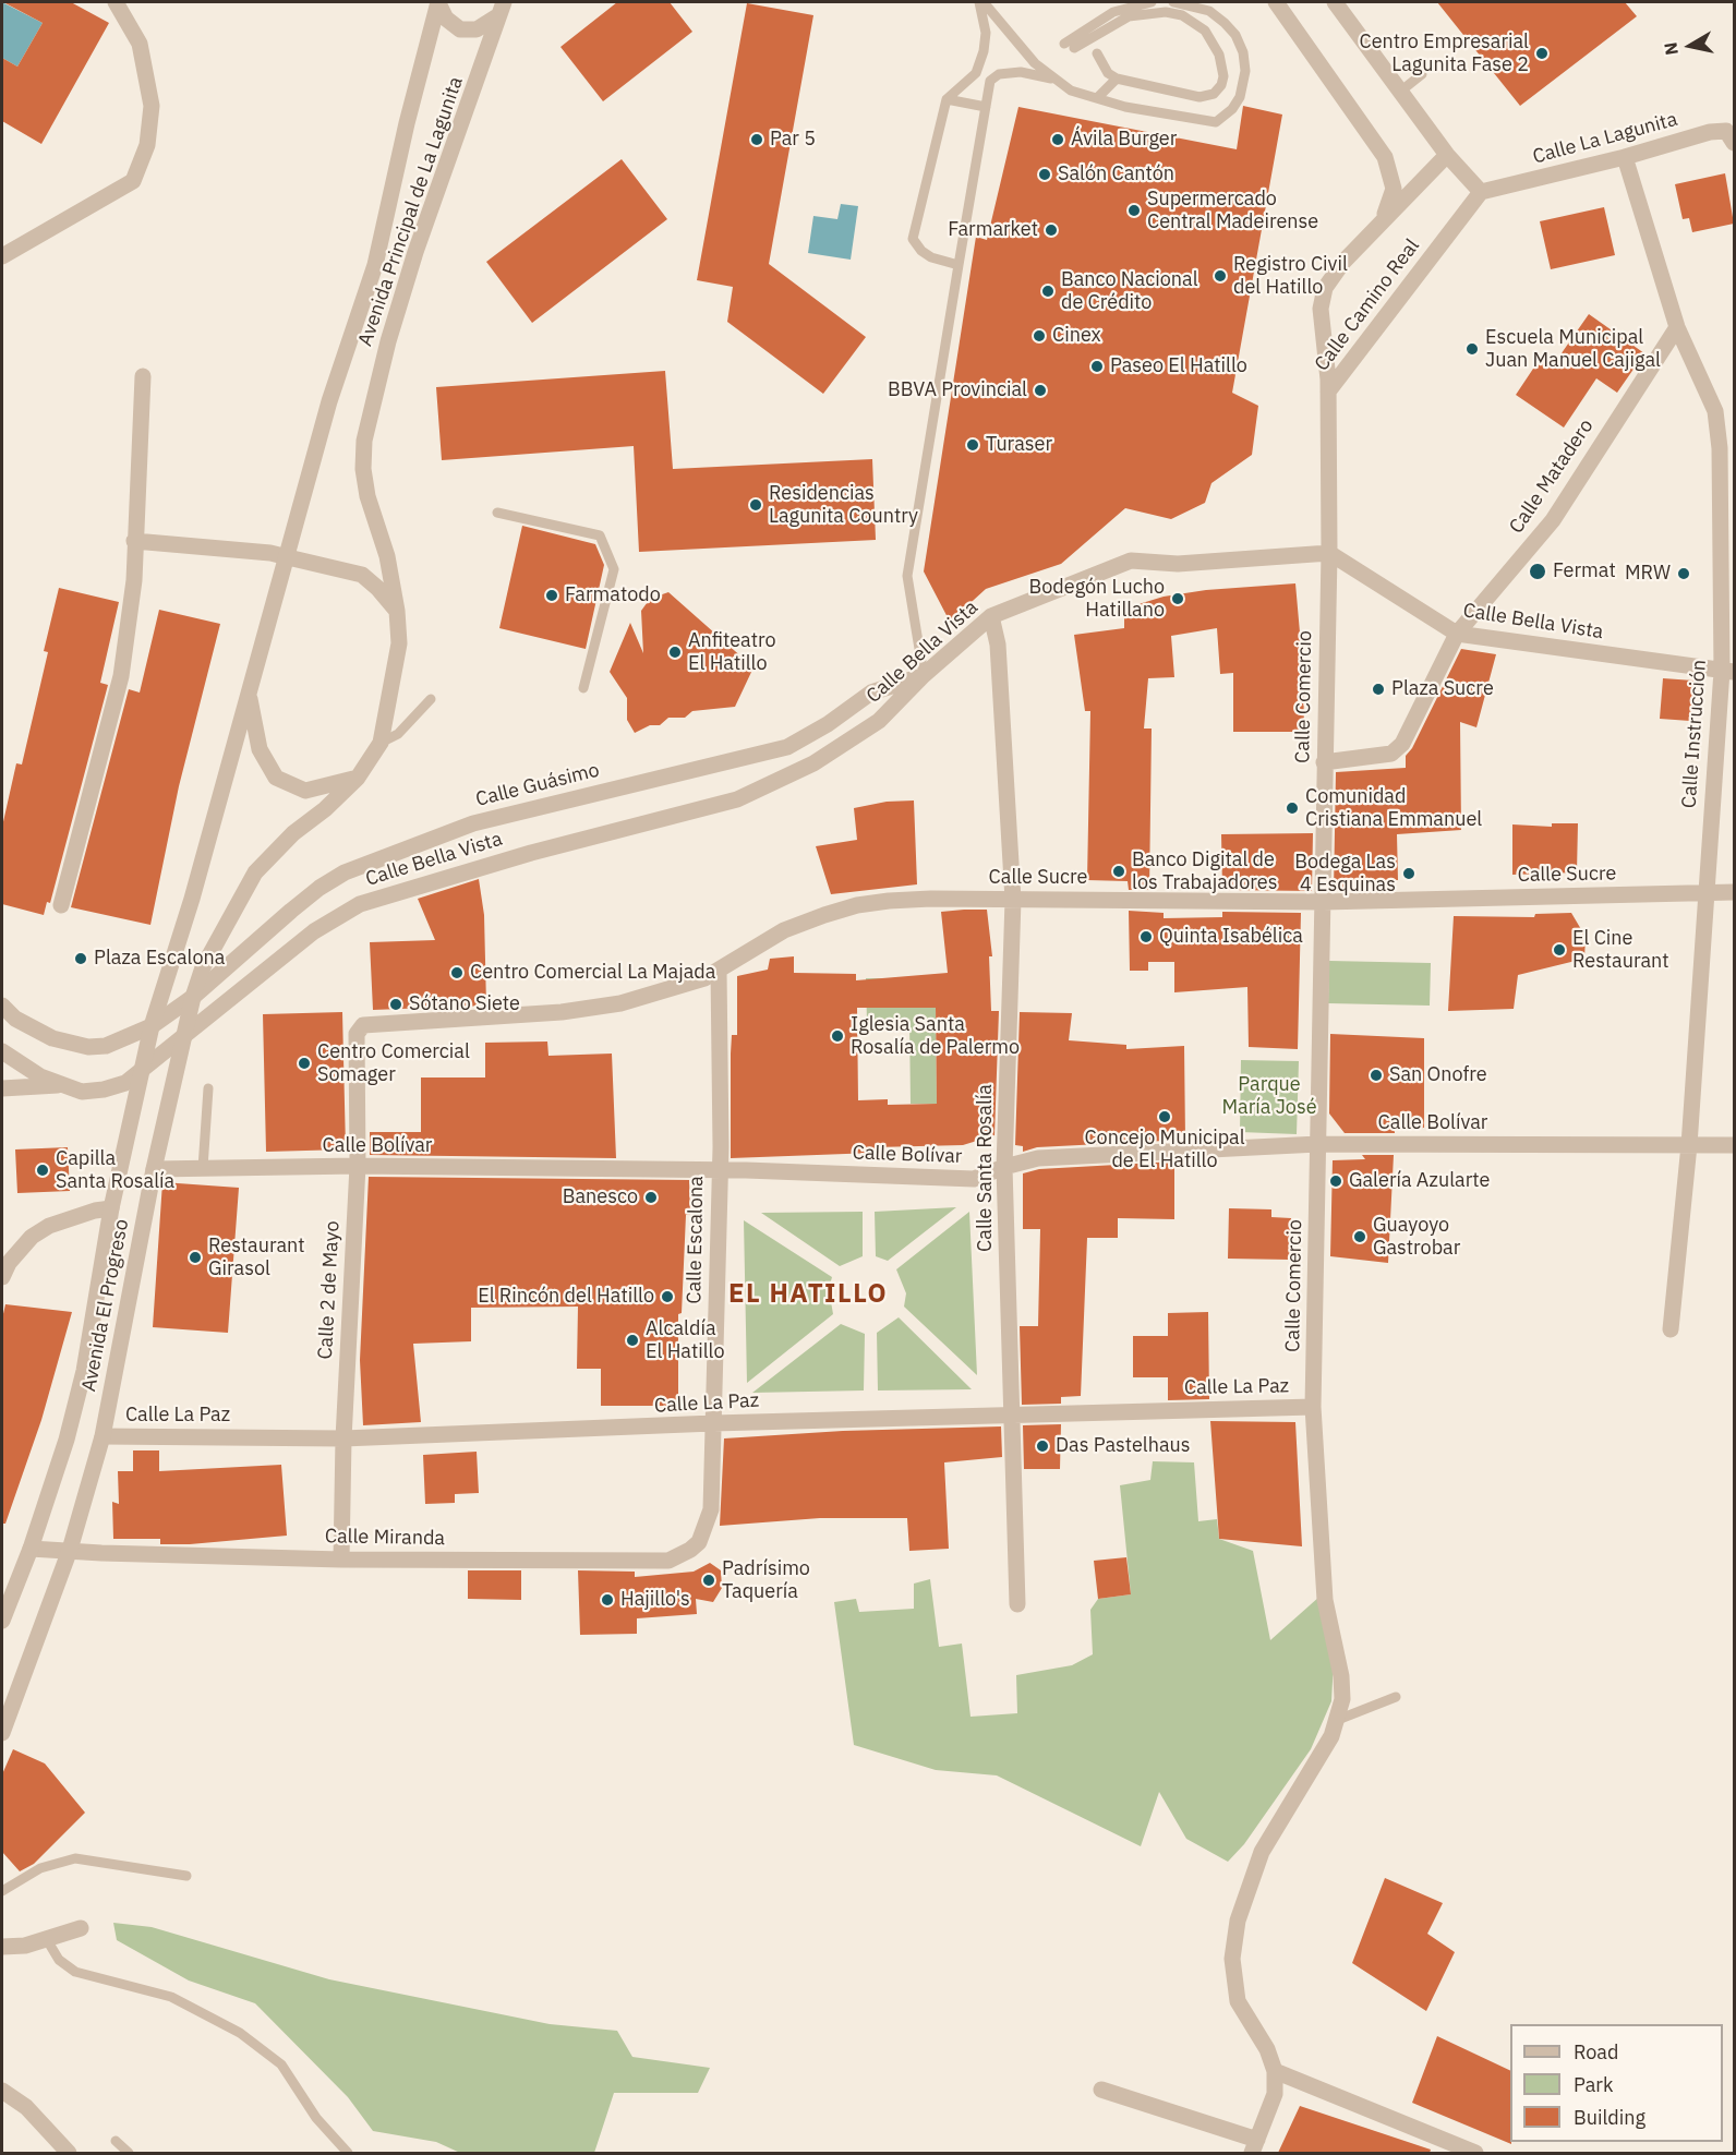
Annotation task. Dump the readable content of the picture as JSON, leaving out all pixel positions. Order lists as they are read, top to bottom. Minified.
{"streets":{"street":["Calle La Lagunita","Avenida Principal de La Lagunita","Calle Camino Real","Calle Matadero","Calle Bella Vista","Calle Comercio","Calle Instrucción","Calle Guásimo","Calle Sucre","Calle Bolívar","Calle Santa Rosalía","Calle Escalona","Calle 2 de Mayo","Avenida El Progreso","Calle La Paz","Calle Miranda"]},"crossings":[["Calle La Lagunita","Calle Camino Real"],["Calle La Lagunita","Calle Instrucción"],["Avenida Principal de La Lagunita","Avenida El Progreso"],["Calle Camino Real","Calle Comercio"],["Calle Matadero","Calle Bella Vista"],["Calle Matadero","Calle Comercio"],["Calle Matadero","Calle Instrucción"],["Calle Bella Vista","Calle Comercio"],["Calle Bella Vista","Calle Instrucción"],["Calle Bella Vista","Calle Guásimo"],["Calle Bella Vista","Calle Santa Rosalía"],["Calle Bella Vista","Avenida El Progreso"],["Calle Comercio","Calle Sucre"],["Calle Comercio","Calle Bolívar"],["Calle Comercio","Calle La Paz"],["Calle Instrucción","Calle Sucre"],["Calle Instrucción","Calle Bolívar"],["Calle Guásimo","Avenida El Progreso"],["Calle Sucre","Calle Santa Rosalía"],["Calle Sucre","Calle Escalona"],["Calle Sucre","Calle 2 de Mayo"],["Calle Bolívar","Calle Santa Rosalía"],["Calle Bolívar","Calle Escalona"],["Calle Bolívar","Calle 2 de Mayo"],["Calle Bolívar","Avenida El Progreso"],["Calle Santa Rosalía","Calle La Paz"],["Calle Escalona","Calle La Paz"],["Calle Escalona","Calle Miranda"],["Calle 2 de Mayo","Calle La Paz"],["Calle 2 de Mayo","Calle Miranda"],["Avenida El Progreso","Calle La Paz"],["Avenida El Progreso","Calle Miranda"]],"districts":["EL HATILLO"],"parks":["Parque María José"],"places":["Centro Empresarial Lagunita Fase 2","Par 5","Ávila Burger","Salón Cantón","Supermercado Central Madeirense","Farmarket","Registro Civil del Hatillo","Banco Nacional de Crédito","Cinex","Escuela Municipal Juan Manuel Cajigal","Paseo El Hatillo","BBVA Provincial","Turaser","Residencias Lagunita Country","Fermat","MRW","Farmatodo","Bodegón Lucho Hatillano","Anfiteatro El Hatillo","Plaza Sucre","Comunidad Cristiana Emmanuel","Banco Digital de los Trabajadores","Bodega Las 4 Esquinas","Quinta Isabélica","El Cine Restaurant","Plaza Escalona","Centro Comercial La Majada","Sótano Siete","Iglesia Santa Rosalía de Palermo","Centro Comercial Somager","San Onofre","Concejo Municipal de El Hatillo","Capilla Santa Rosalía","Galería Azularte","Banesco","Guayoyo Gastrobar","Restaurant Girasol","El Rincón del Hatillo","Alcaldía El Hatillo","Das Pastelhaus","Padrísimo Taquería","Hajillo's"],"legend":["Road","Park","Building"],"north":"left"}
